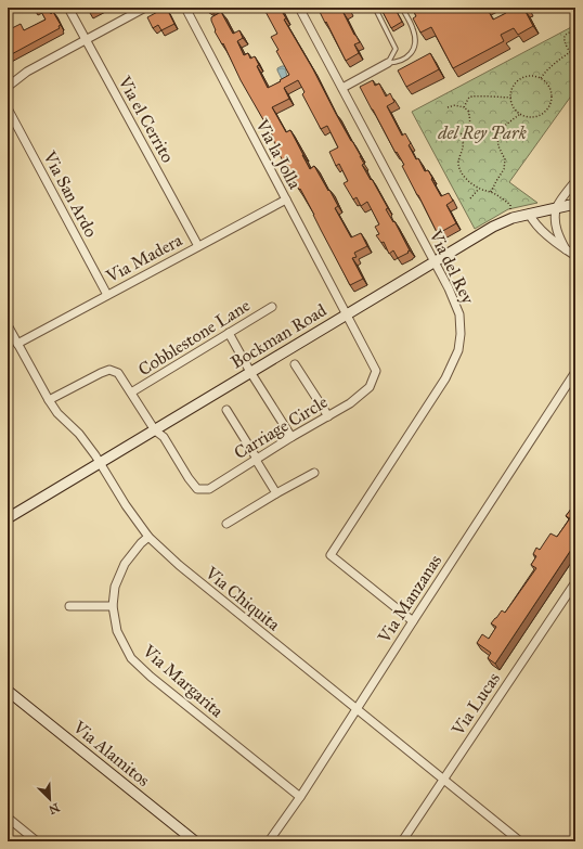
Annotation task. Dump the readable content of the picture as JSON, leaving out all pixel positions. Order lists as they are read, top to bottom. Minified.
{"streets":{"street":["Via el Cerrito","Via la Jolla","Via San Ardo","Via Madera","Via del Rey","Bockman Road","Cobblestone Lane","Carriage Circle","Via Chiquita","Via Manzanas","Via Margarita","Via Lucas","Via Alamitos"]},"crossings":[["Via el Cerrito","Via Madera"],["Via la Jolla","Via Madera"],["Via la Jolla","Bockman Road"],["Via la Jolla","Carriage Circle"],["Via San Ardo","Via Madera"],["Via Madera","Via Chiquita"],["Via del Rey","Bockman Road"],["Via del Rey","Via Manzanas"],["Bockman Road","Carriage Circle"],["Bockman Road","Via Chiquita"],["Via Chiquita","Via Manzanas"],["Via Chiquita","Via Margarita"],["Via Chiquita","Via Lucas"],["Via Manzanas","Via Margarita"]],"parks":["del Rey Park"],"north":"bottom right"}
